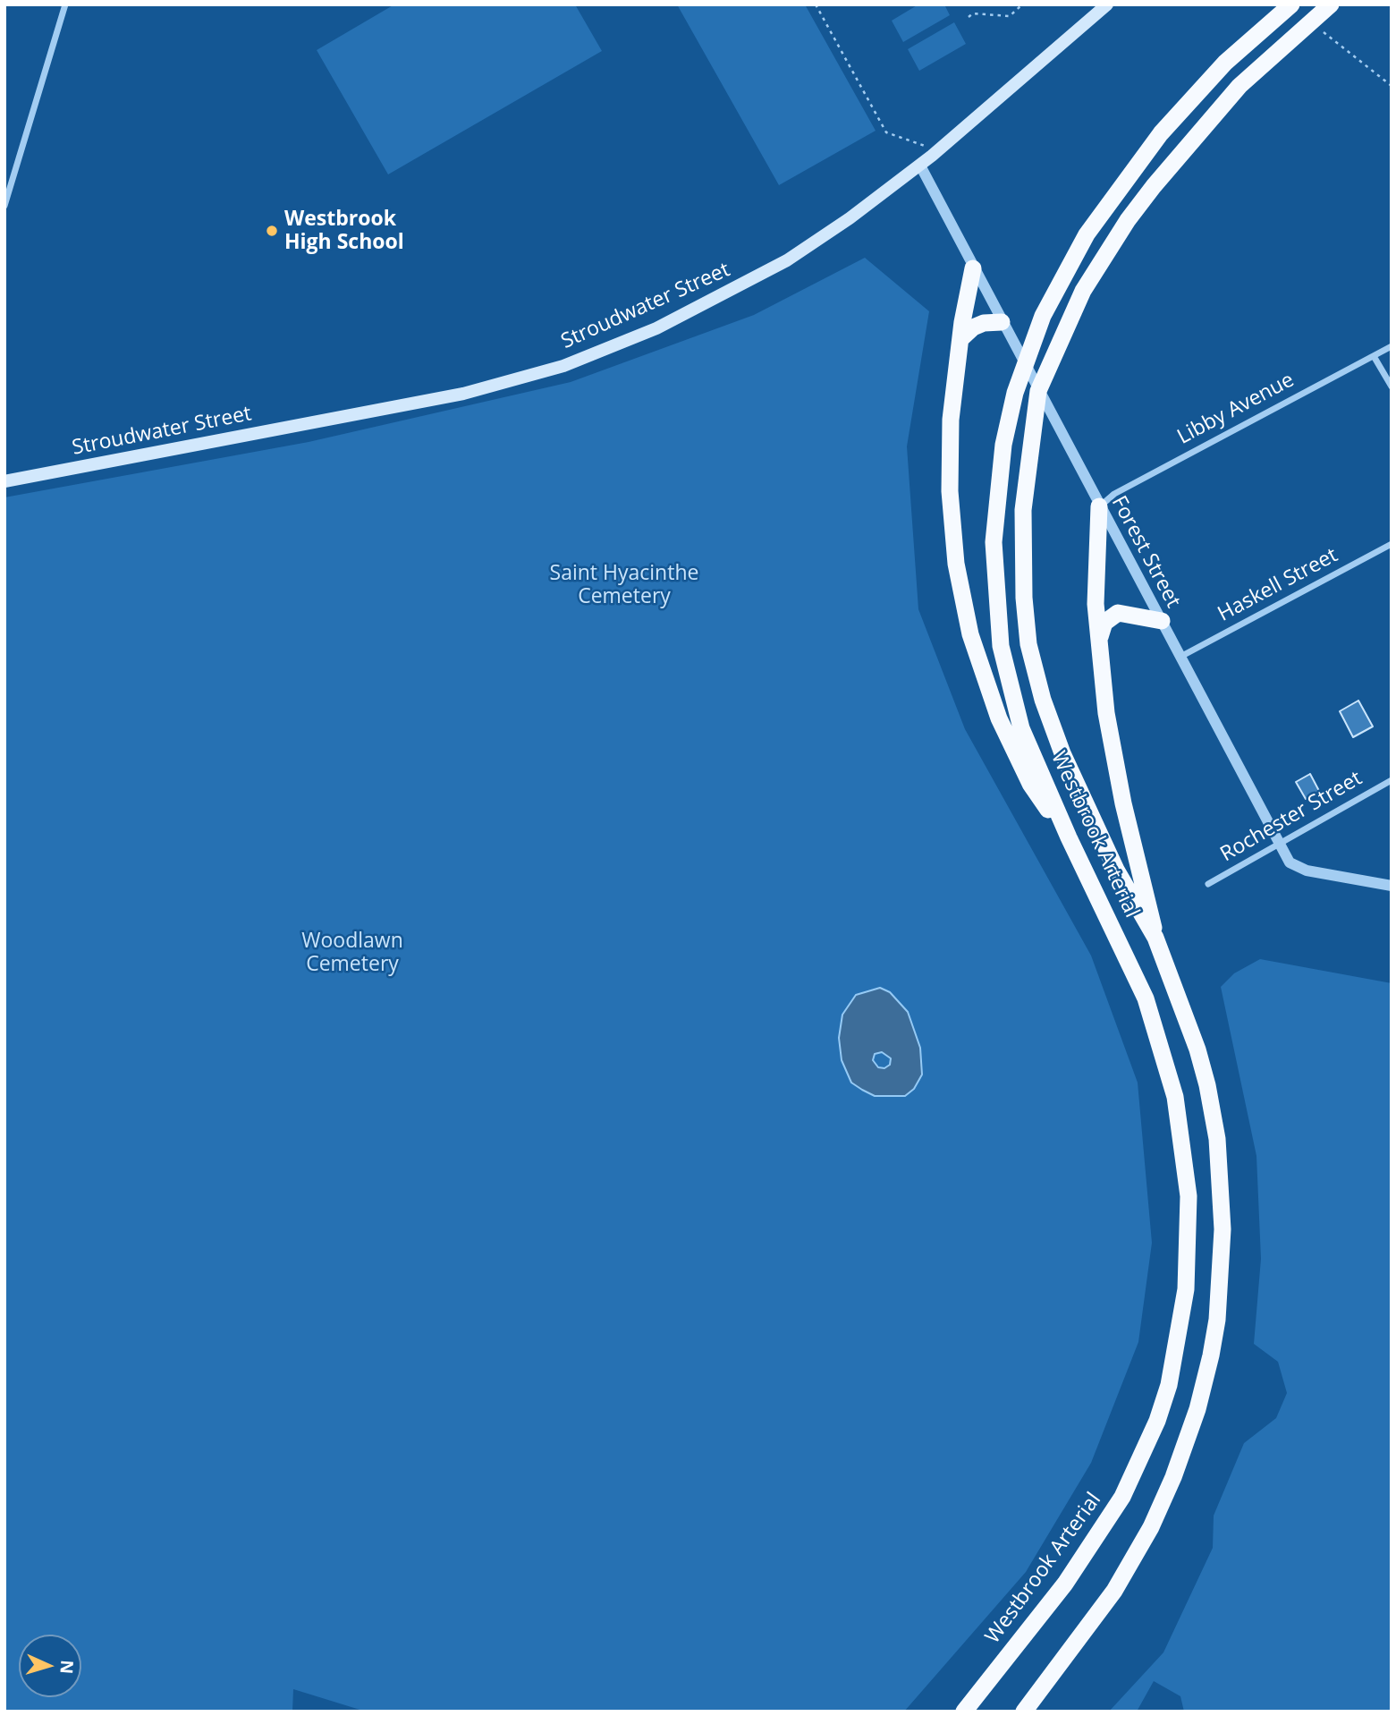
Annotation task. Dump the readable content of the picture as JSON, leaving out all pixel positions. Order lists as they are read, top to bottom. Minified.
{"streets":{"highway":["Westbrook Arterial"],"main road":["Stroudwater Street"],"street":["Libby Avenue","Forest Street","Haskell Street","Rochester Street"]},"crossings":[["Stroudwater Street","Forest Street"],["Libby Avenue","Forest Street"],["Forest Street","Haskell Street"],["Forest Street","Rochester Street"]],"parks":["Saint Hyacinthe Cemetery","Woodlawn Cemetery"],"places":["Westbrook High School"],"north":"right"}
